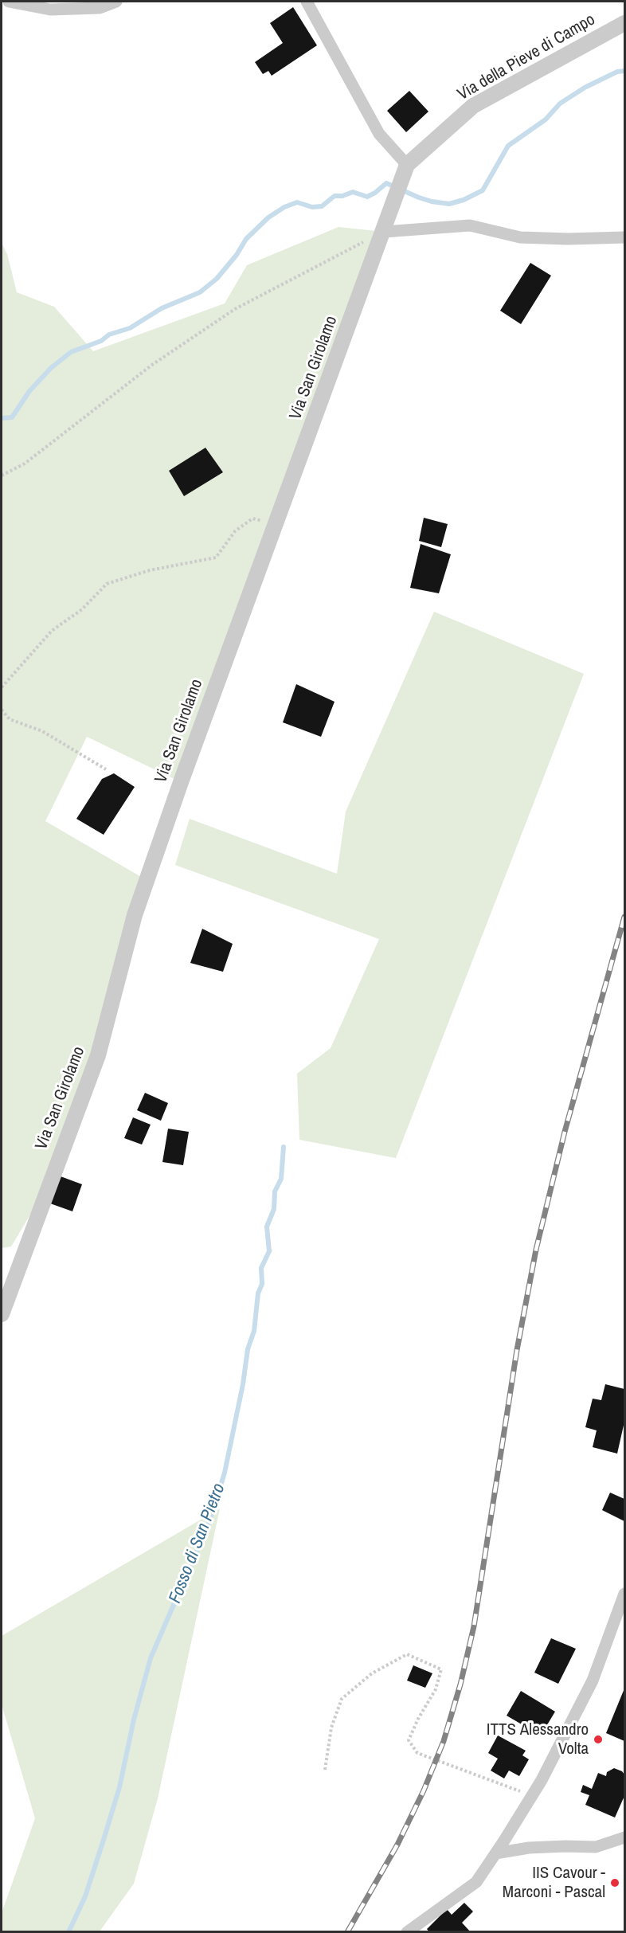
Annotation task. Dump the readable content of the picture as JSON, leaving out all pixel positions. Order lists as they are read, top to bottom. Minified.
{"streets":{"street":["Via della Pieve di Campo","Via San Girolamo"]},"crossings":[["Via della Pieve di Campo","Via San Girolamo"]],"water":["Fosso di San Pietro"],"places":["ITTS Alessandro Volta","IIS Cavour - Marconi - Pascal"]}
